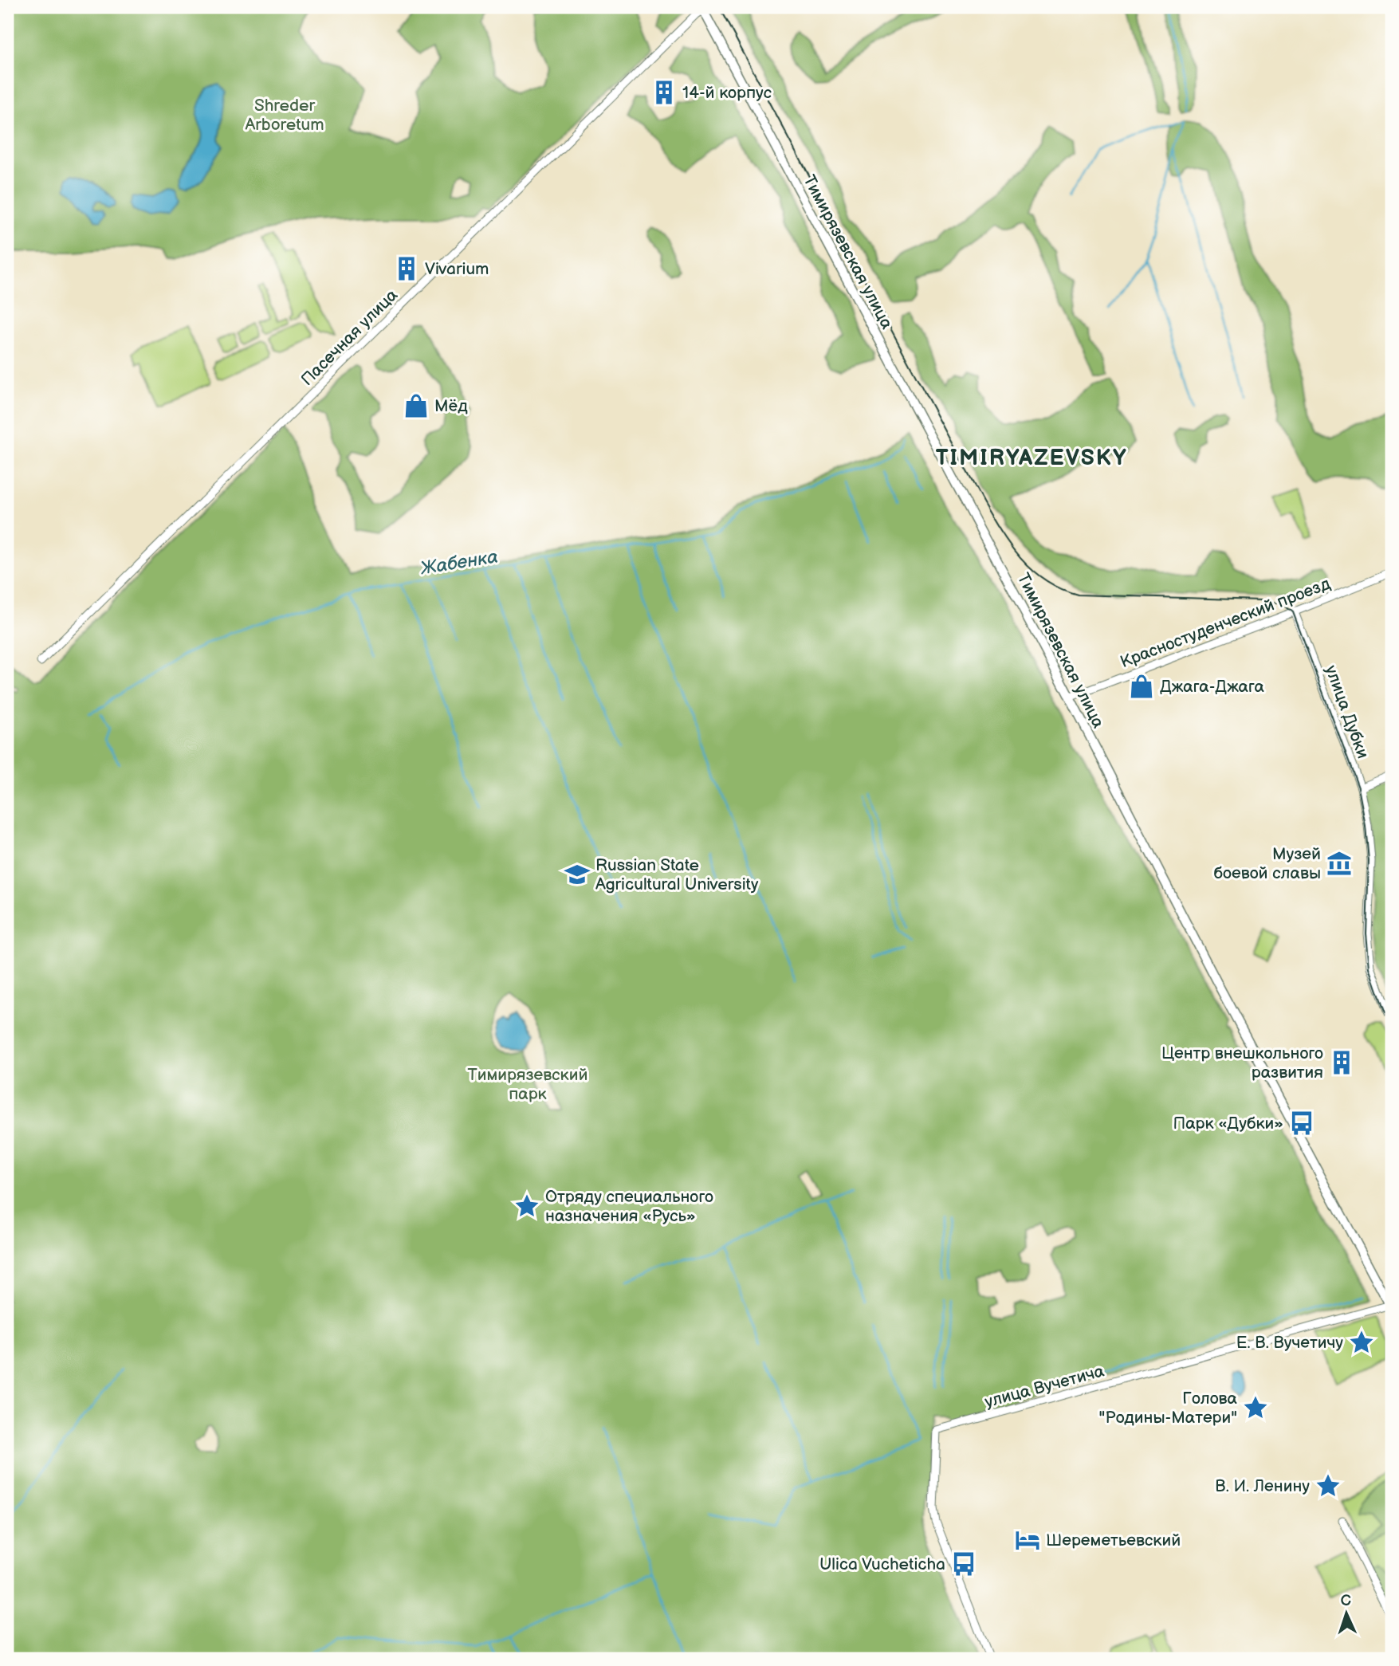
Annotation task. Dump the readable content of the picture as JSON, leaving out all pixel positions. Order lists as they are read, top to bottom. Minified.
{"streets":{"main road":["Тимирязевская улица"],"street":["Пасечная улица","Красностуденческий проезд","улица Дубки","улица Вучетича"]},"crossings":[["Тимирязевская улица","Пасечная улица"],["Тимирязевская улица","Красностуденческий проезд"],["Тимирязевская улица","улица Вучетича"],["Красностуденческий проезд","улица Дубки"]],"districts":["TIMIRYAZEVSKY"],"water":["Жабенка"],"parks":["Shreder Arboretum","Тимирязевский парк"],"places":{"building":["14-й корпус","Vivarium","Центр внешкольного развития"],"shop":["Мёд","Джага-Джага"],"museum":["Музей боевой славы"],"school or university":["Russian State Agricultural University"],"bus stop":["Парк «Дубки»","Ulica Vucheticha"],"place":["Отряду специального назначения «Русь»","Е. В. Вучетичу","Голова \"Родины-Матери\"","В. И. Ленину"],"hotel":["Шереметьевский"]},"north":"top"}
